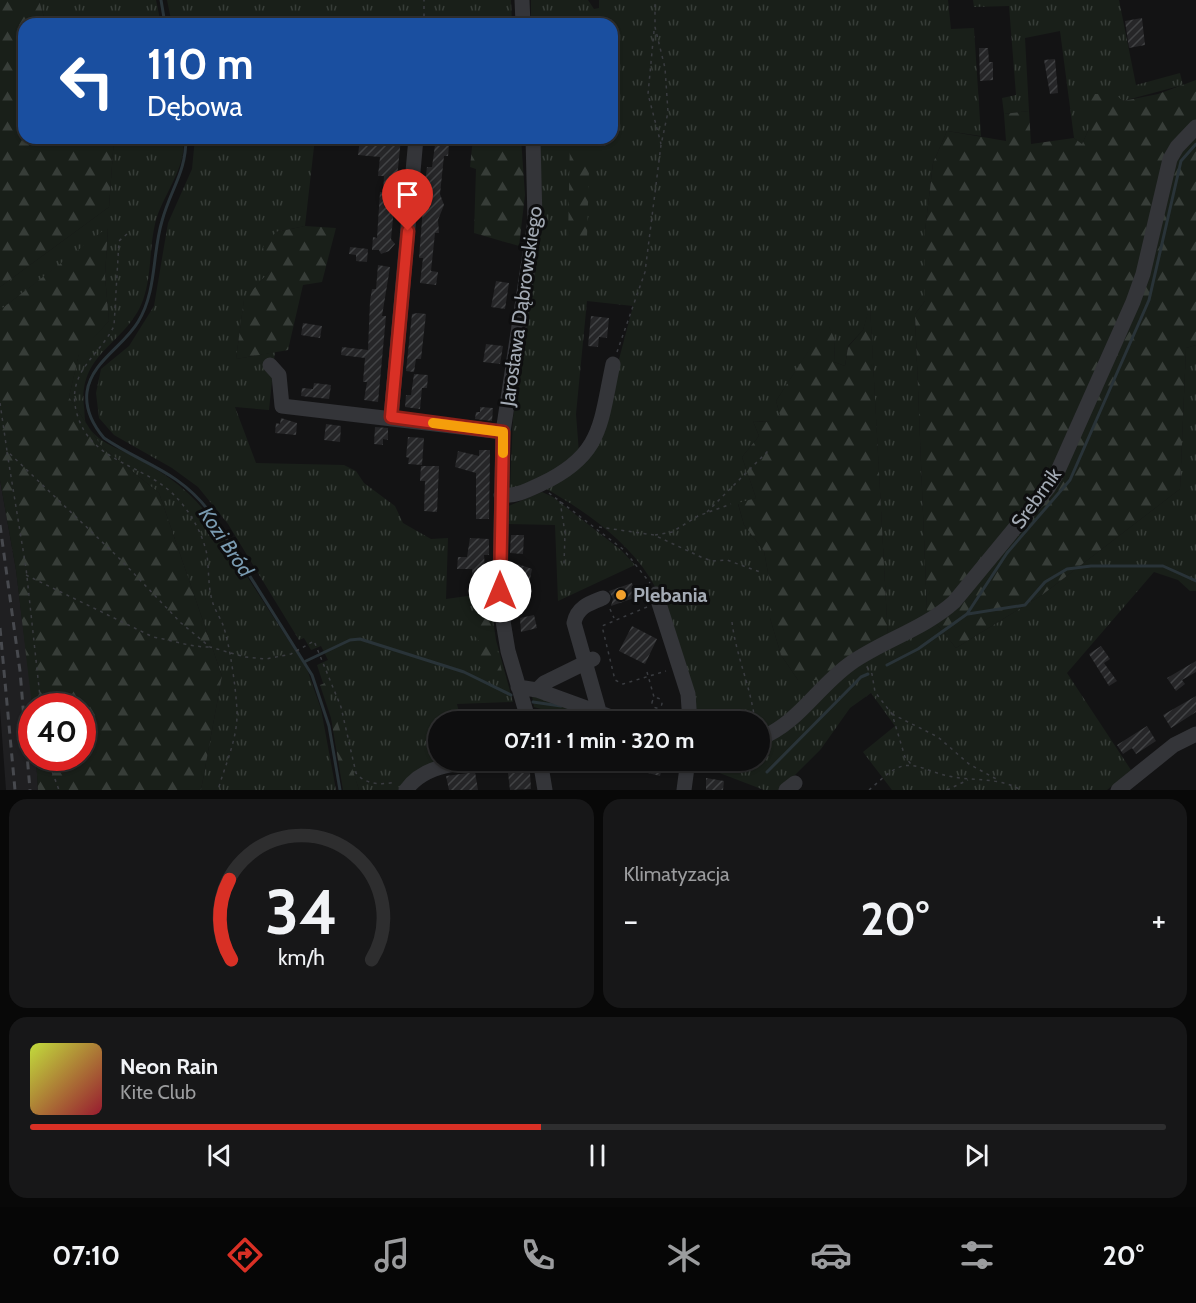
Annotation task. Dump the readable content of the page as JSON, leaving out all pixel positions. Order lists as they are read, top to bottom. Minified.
{"streets":{"street":["Jarosława Dąbrowskiego","Srebrnik"]},"water":["Kozi Bród"],"places":["Plebania"],"page":{"turn":["110 m","Dębowa"],"limit":"40","trip":"07:11 · 1 min · 320 m","tile":"Klimatyzacja","heat":["−","20°","+"],"song":["Neon Rain","Kite Club"],"tabs":["07:10","20°"],"gauge":["34","km/h"]}}
